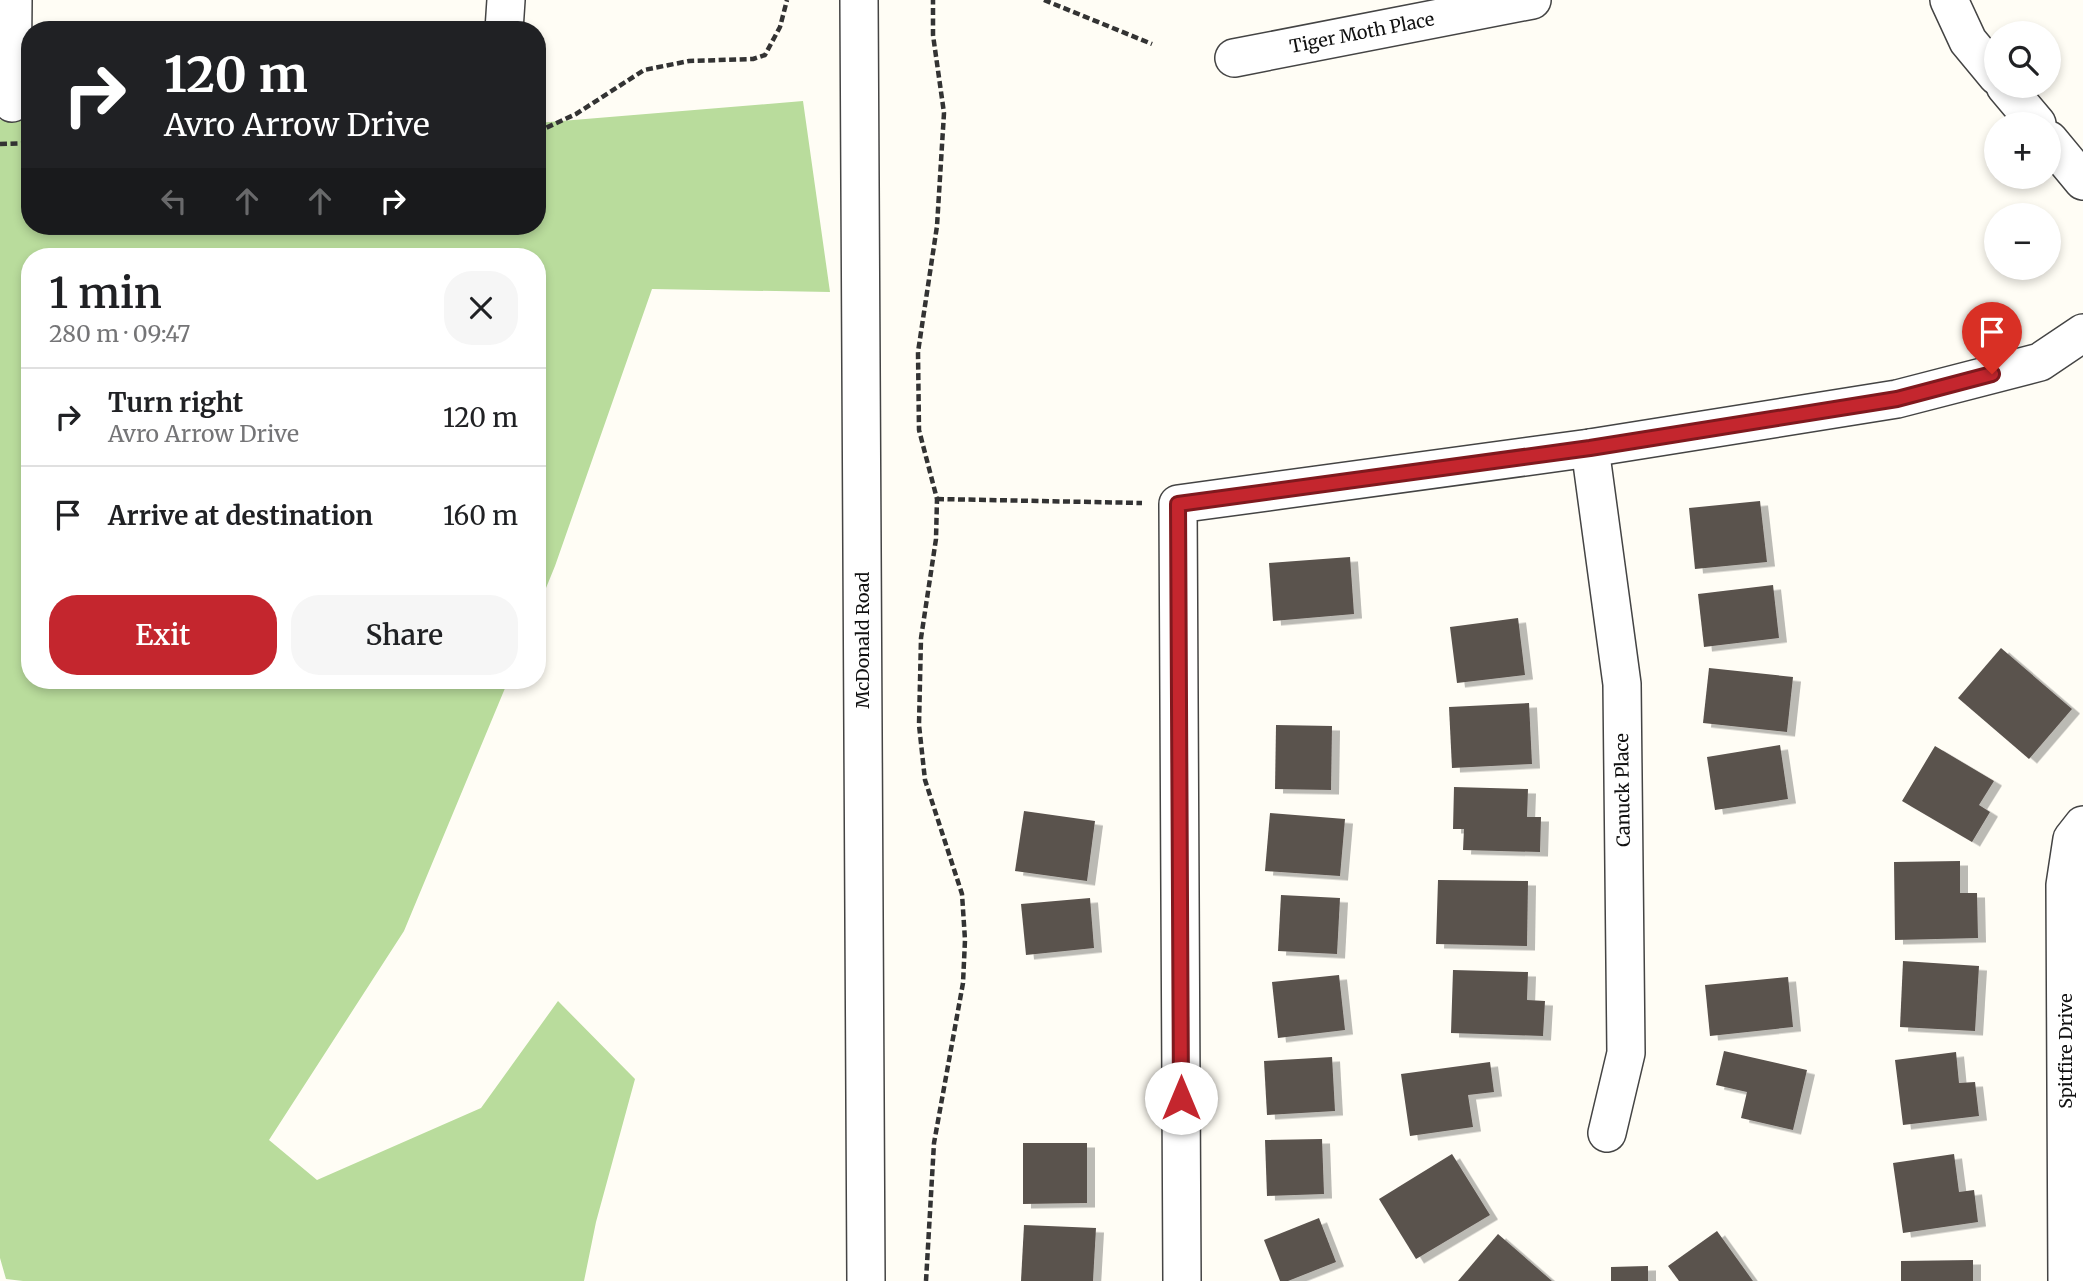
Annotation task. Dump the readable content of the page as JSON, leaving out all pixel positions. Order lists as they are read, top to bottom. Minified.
{"streets":{"street":["Tiger Moth Place","McDonald Road","Canuck Place","Spitfire Drive"]},"page":{"map_buttons":["+","−"],"turn":["120 m","Avro Arrow Drive"],"heading":["1 min","280 m · 09:47"],"list":[{"name":"Turn right","note":"Avro Arrow Drive","value":"120 m"},{"name":"Arrive at destination","value":"160 m"}],"buttons":["Exit","Share"]}}
